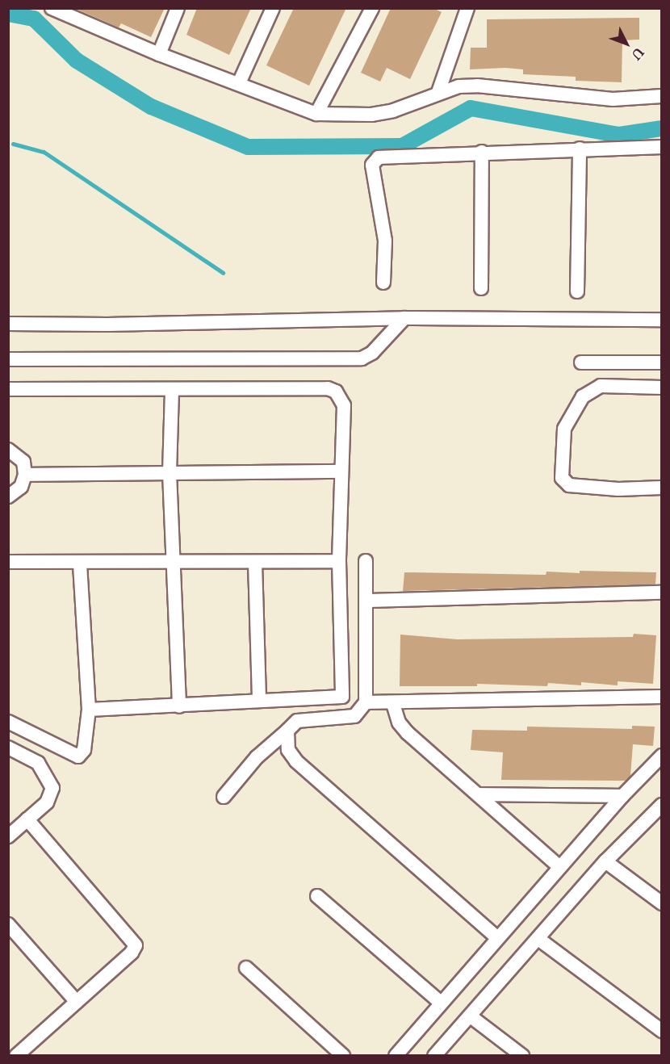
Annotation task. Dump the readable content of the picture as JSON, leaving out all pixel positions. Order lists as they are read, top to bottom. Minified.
{"north":"bottom right"}
